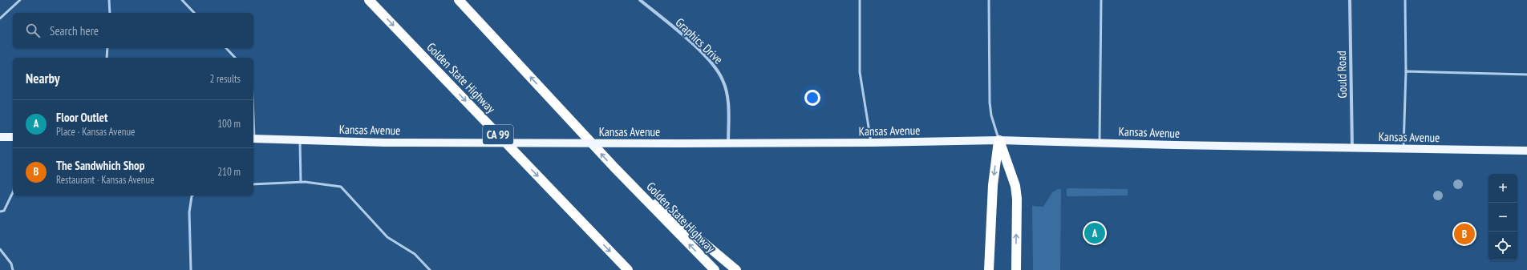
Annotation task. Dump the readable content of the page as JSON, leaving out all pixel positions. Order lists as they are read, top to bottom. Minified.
{"streets":{"highway":["Golden State Highway","CA 99"],"main road":["Kansas Avenue"],"street":["Graphics Drive","Gould Road"]},"crossings":[["Graphics Drive","Kansas Avenue"],["Gould Road","Kansas Avenue"]],"page":{"search":"Search here","heading":["Nearby","2 results"],"list":[{"mark":"A","name":"Floor Outlet","note":"Place · Kansas Avenue","value":"100 m"},{"mark":"B","name":"The Sandwhich Shop","note":"Restaurant · Kansas Avenue","value":"210 m"}],"map_buttons":["+","−"],"pins":["A","B"]}}
